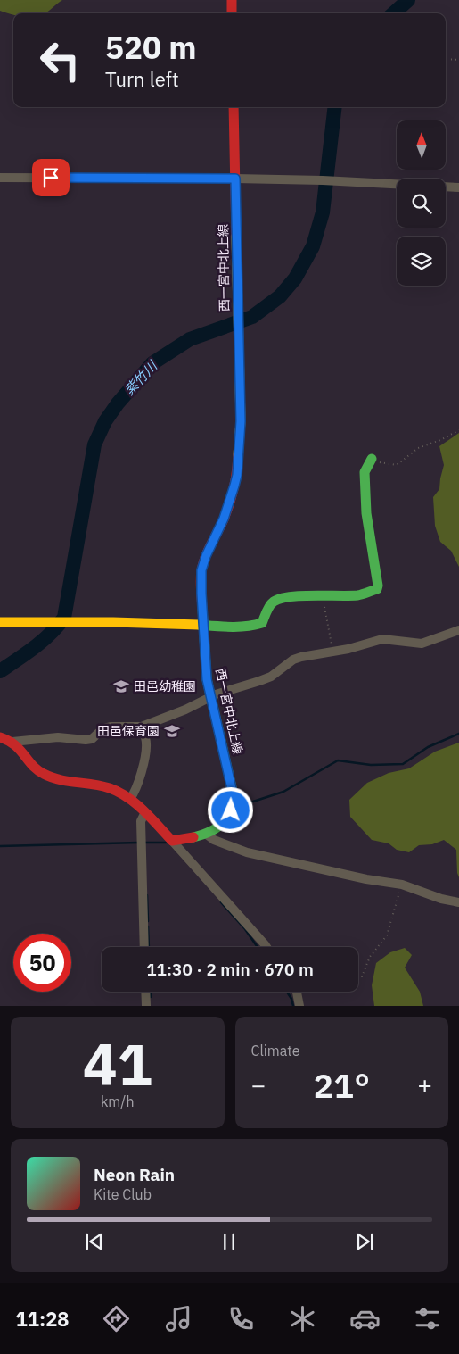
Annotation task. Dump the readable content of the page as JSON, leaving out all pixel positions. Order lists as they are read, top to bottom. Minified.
{"streets":{"main road":["西一宮中北上線"]},"water":["紫竹川"],"places":{"school or university":["田邑幼稚園","田邑保育園"]},"north":"top","page":{"turn":["520 m","Turn left"],"limit":"50","trip":"11:30 · 2 min · 670 m","tile":[["41","km/h"],"Climate"],"heat":["−","21°","+"],"song":["Neon Rain","Kite Club"],"tabs":"11:28"}}
